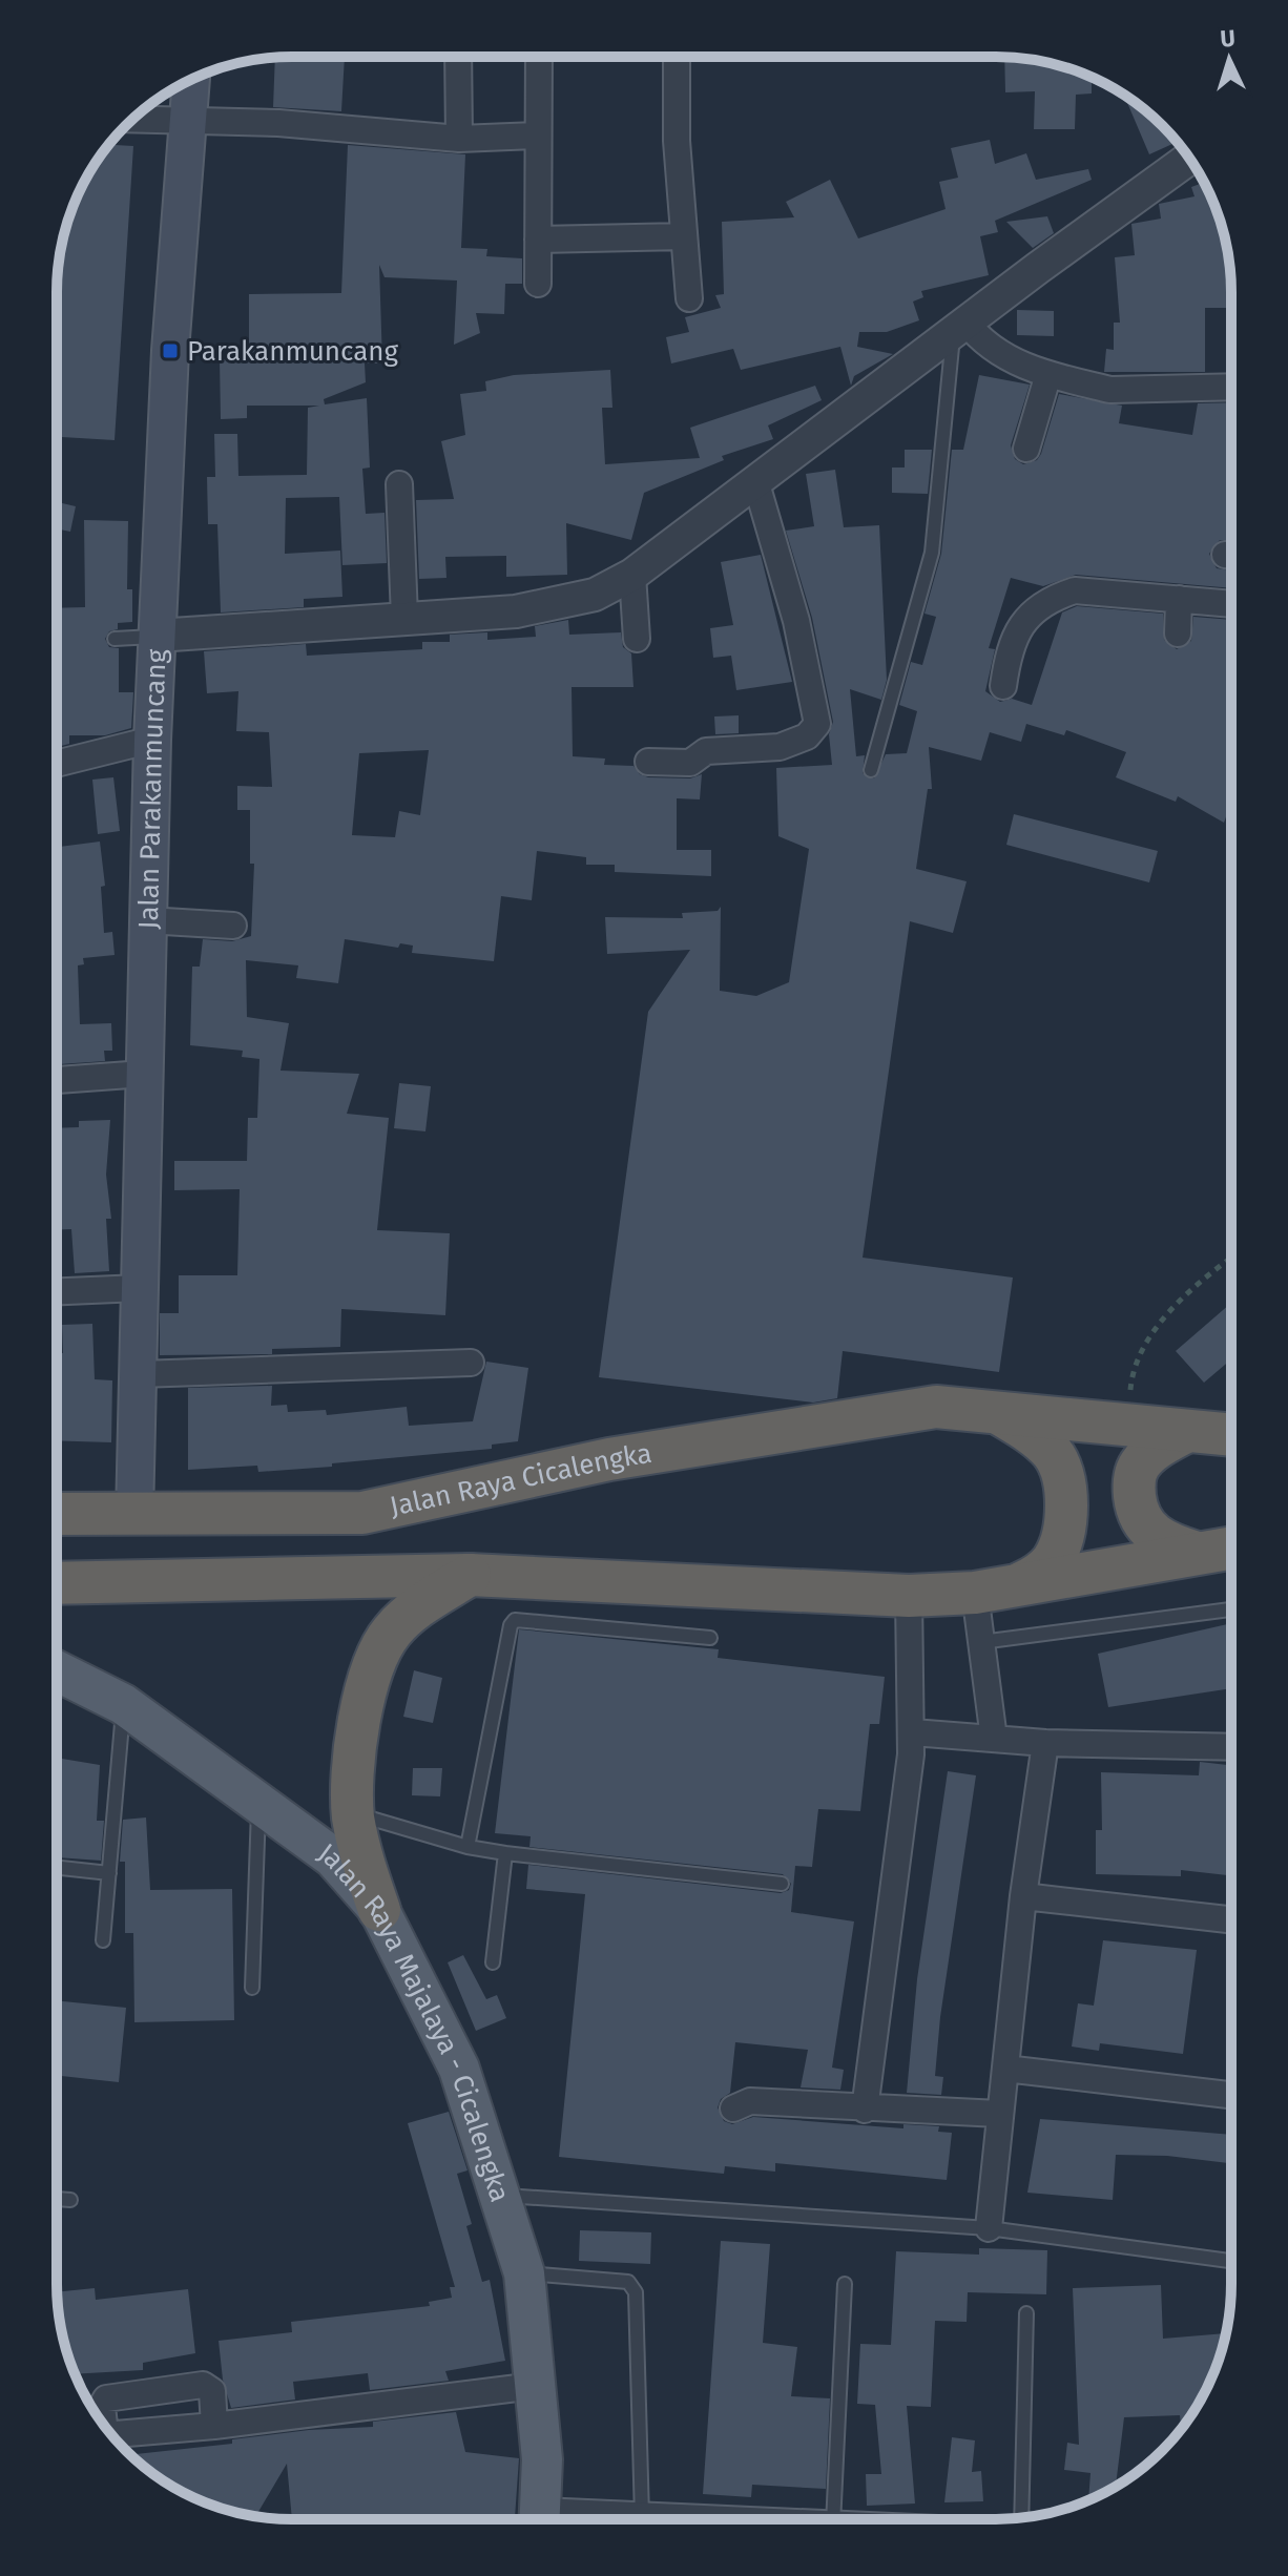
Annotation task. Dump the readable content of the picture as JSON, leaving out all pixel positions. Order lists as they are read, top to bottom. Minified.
{"streets":{"highway":["Jalan Raya Cicalengka"],"main road":["Jalan Parakanmuncang","Jalan Raya Majalaya - Cicalengka"]},"crossings":[["Jalan Parakanmuncang","Jalan Raya Cicalengka"]],"places":{"transit":["Parakanmuncang"]},"north":"top"}
